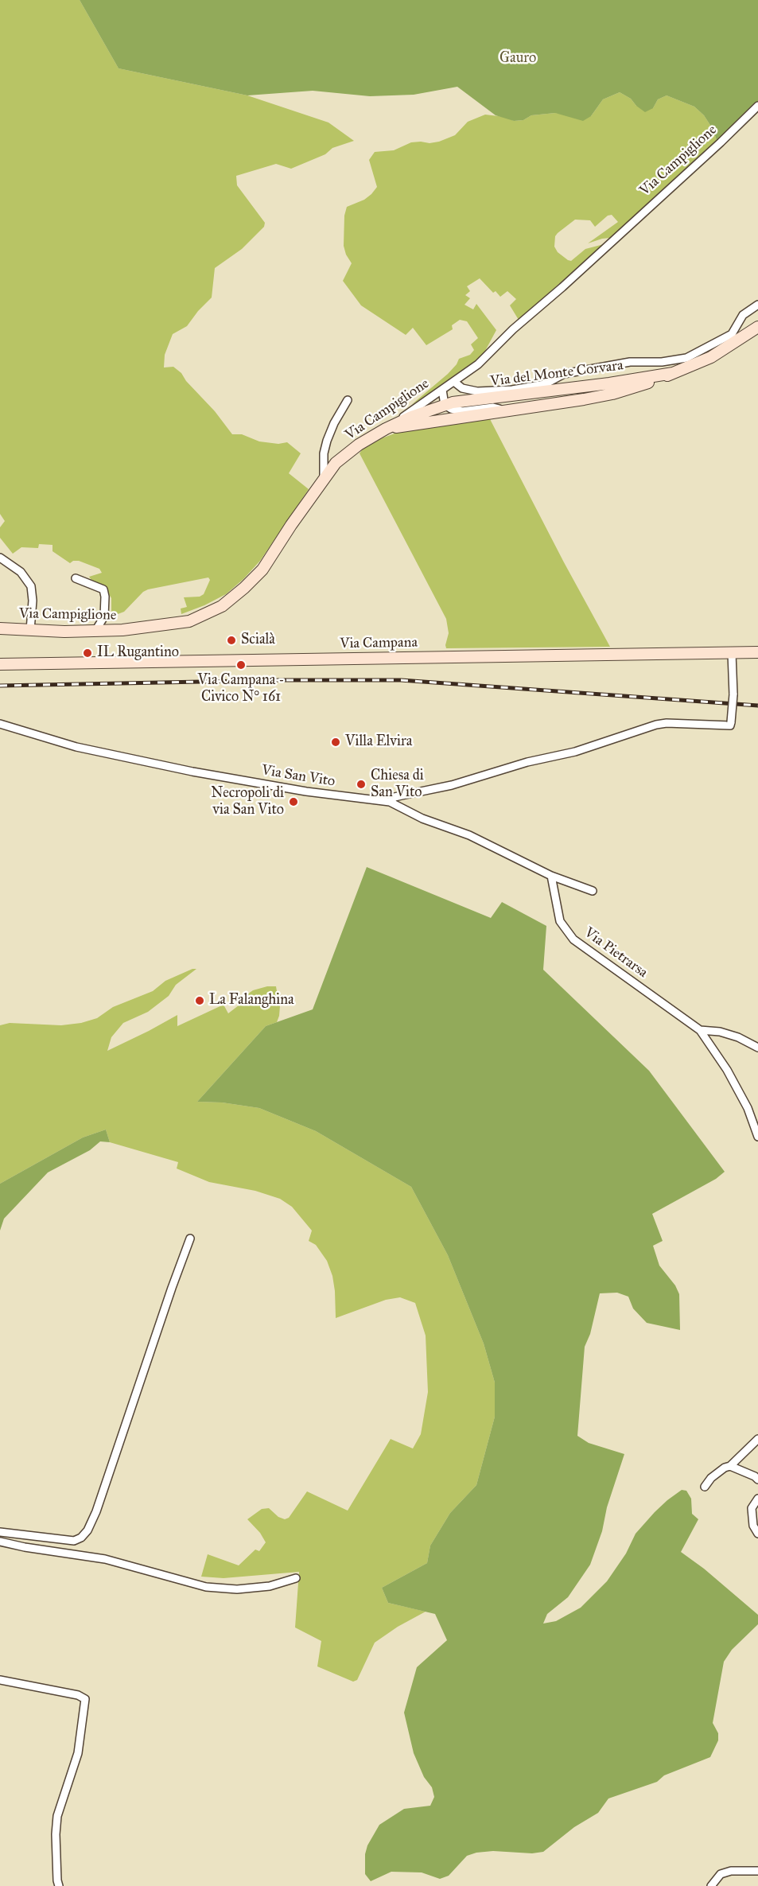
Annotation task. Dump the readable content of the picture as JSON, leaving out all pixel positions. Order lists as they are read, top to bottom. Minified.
{"streets":{"main road":["Via Campiglione","Via del Monte Corvara","Via Campana"],"street":["Via San Vito","Via Pietrarsa"]},"crossings":[["Via Campiglione","Via del Monte Corvara"],["Via Campana","Via San Vito"]],"parks":["Gauro"],"places":["Scialà","IL Rugantino","Via Campana - Civico N° 161","Villa Elvira","Chiesa di San Vito","Necropoli di via San Vito","La Falanghina"]}
